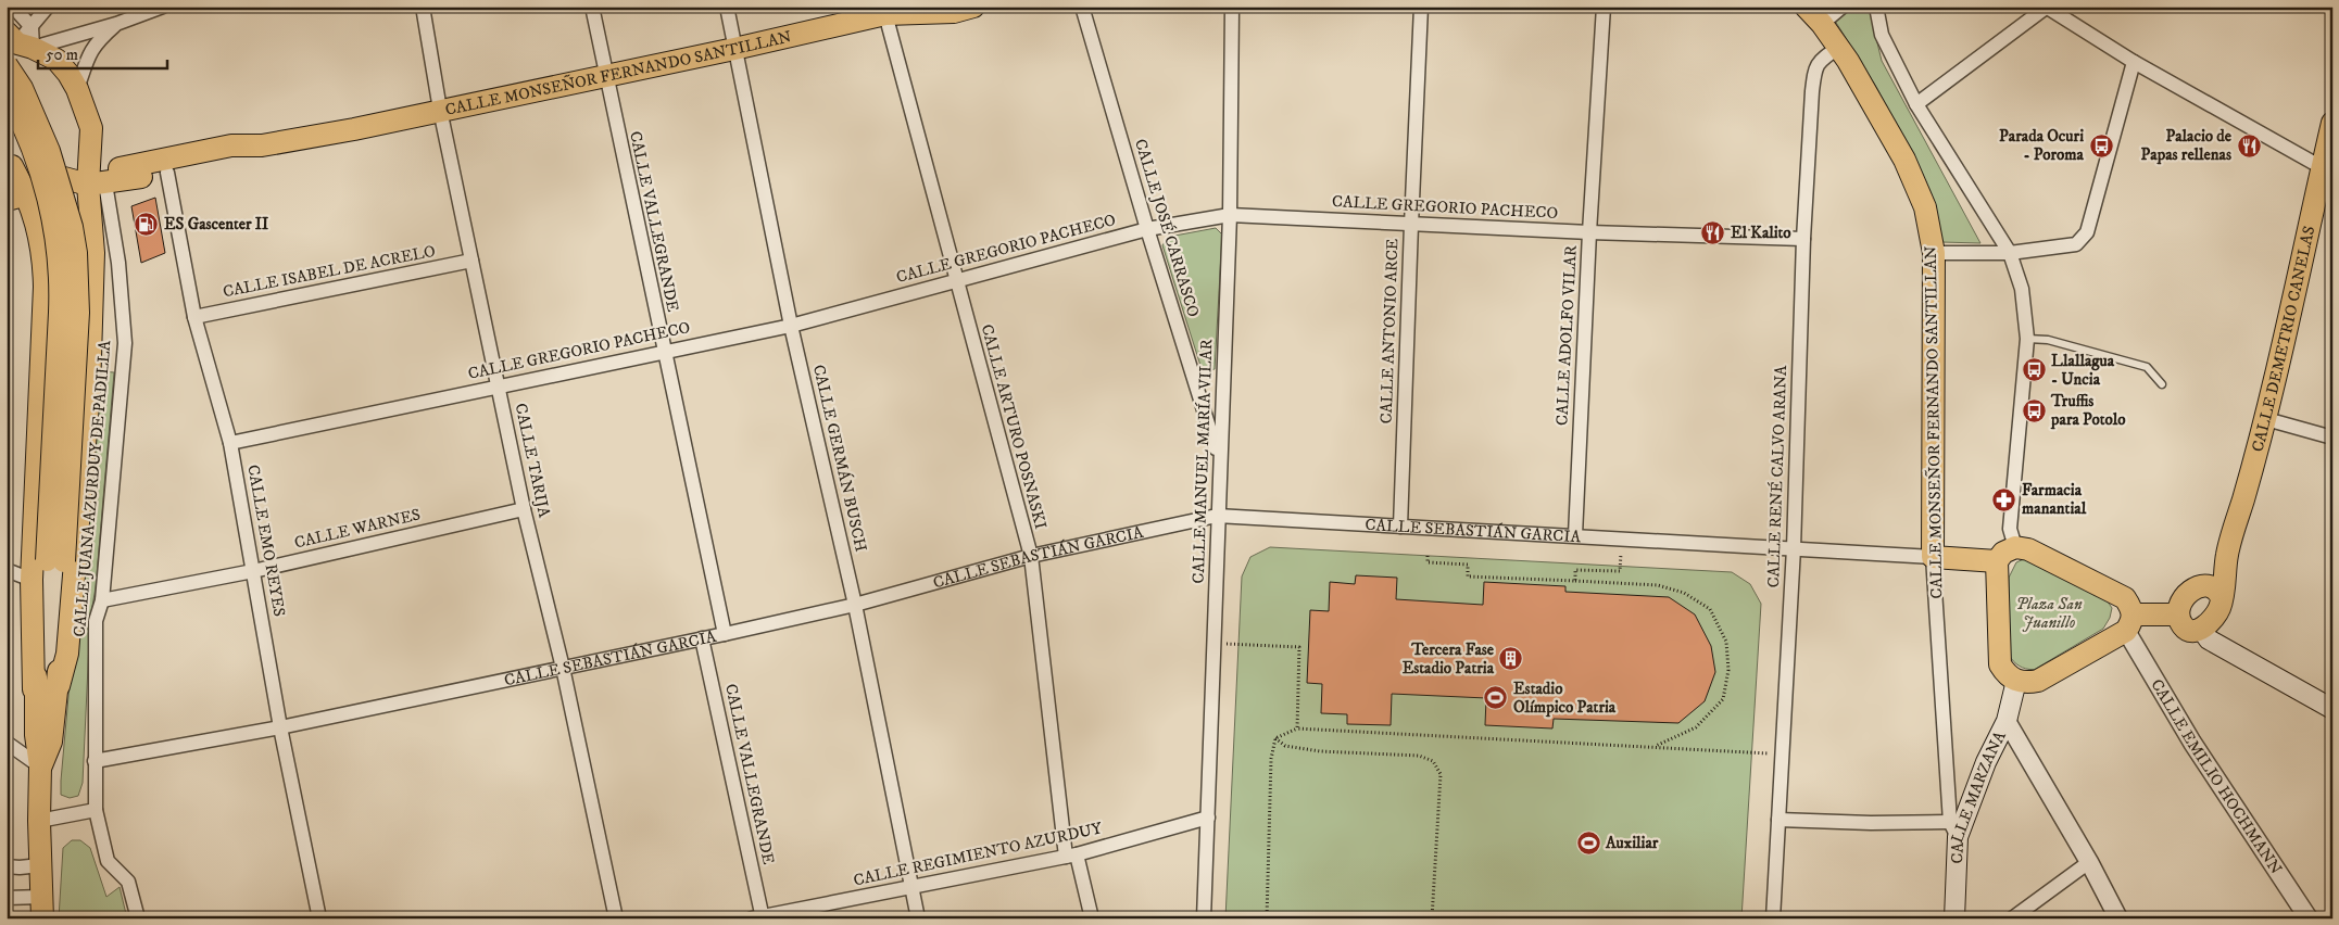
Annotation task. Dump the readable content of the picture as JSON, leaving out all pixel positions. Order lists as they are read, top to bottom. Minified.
{"streets":{"main road":["CALLE MONSEÑOR FERNANDO SANTILLAN","CALLE DEMETRIO CANELAS","CALLE SEBASTIÁN GARCIA","CALLE MARZANA"],"street":["CALLE GREGORIO PACHECO","CALLE VALLEGRANDE","CALLE JOSÉ CARRASCO","CALLE ISABEL DE ACRELO","CALLE ANTONIO ARCE","CALLE ADOLFO VILAR","CALLE ARTURO POSNASKI","CALLE GERMÁN BUSCH","CALLE TARIJA","CALLE MANUEL MARÍA VILAR","CALLE RENÉ CALVO ARANA","CALLE JUANA AZURDUY DE PADILLA","CALLE WARNES","CALLE EMO REYES","CALLE EMILIO HOCHMANN","CALLE REGIMIENTO AZURDUY"]},"crossings":[["CALLE MONSEÑOR FERNANDO SANTILLAN","CALLE VALLEGRANDE"],["CALLE MONSEÑOR FERNANDO SANTILLAN","CALLE ARTURO POSNASKI"],["CALLE MONSEÑOR FERNANDO SANTILLAN","CALLE GERMÁN BUSCH"],["CALLE MONSEÑOR FERNANDO SANTILLAN","CALLE TARIJA"],["CALLE MONSEÑOR FERNANDO SANTILLAN","CALLE RENÉ CALVO ARANA"],["CALLE MONSEÑOR FERNANDO SANTILLAN","CALLE JUANA AZURDUY DE PADILLA"],["CALLE MONSEÑOR FERNANDO SANTILLAN","CALLE SEBASTIÁN GARCIA"],["CALLE MONSEÑOR FERNANDO SANTILLAN","CALLE EMO REYES"],["CALLE MONSEÑOR FERNANDO SANTILLAN","CALLE MARZANA"],["CALLE GREGORIO PACHECO","CALLE VALLEGRANDE"],["CALLE GREGORIO PACHECO","CALLE JOSÉ CARRASCO"],["CALLE GREGORIO PACHECO","CALLE ANTONIO ARCE"],["CALLE GREGORIO PACHECO","CALLE ADOLFO VILAR"],["CALLE GREGORIO PACHECO","CALLE ARTURO POSNASKI"],["CALLE GREGORIO PACHECO","CALLE GERMÁN BUSCH"],["CALLE GREGORIO PACHECO","CALLE TARIJA"],["CALLE GREGORIO PACHECO","CALLE MANUEL MARÍA VILAR"],["CALLE GREGORIO PACHECO","CALLE RENÉ CALVO ARANA"],["CALLE GREGORIO PACHECO","CALLE EMO REYES"],["CALLE VALLEGRANDE","CALLE SEBASTIÁN GARCIA"],["CALLE VALLEGRANDE","CALLE REGIMIENTO AZURDUY"],["CALLE JOSÉ CARRASCO","CALLE MANUEL MARÍA VILAR"],["CALLE ISABEL DE ACRELO","CALLE TARIJA"],["CALLE ISABEL DE ACRELO","CALLE EMO REYES"],["CALLE ANTONIO ARCE","CALLE SEBASTIÁN GARCIA"],["CALLE ADOLFO VILAR","CALLE SEBASTIÁN GARCIA"],["CALLE ARTURO POSNASKI","CALLE SEBASTIÁN GARCIA"],["CALLE ARTURO POSNASKI","CALLE REGIMIENTO AZURDUY"],["CALLE GERMÁN BUSCH","CALLE SEBASTIÁN GARCIA"],["CALLE GERMÁN BUSCH","CALLE REGIMIENTO AZURDUY"],["CALLE TARIJA","CALLE WARNES"],["CALLE TARIJA","CALLE SEBASTIÁN GARCIA"],["CALLE MANUEL MARÍA VILAR","CALLE SEBASTIÁN GARCIA"],["CALLE MANUEL MARÍA VILAR","CALLE REGIMIENTO AZURDUY"],["CALLE RENÉ CALVO ARANA","CALLE SEBASTIÁN GARCIA"],["CALLE JUANA AZURDUY DE PADILLA","CALLE WARNES"],["CALLE JUANA AZURDUY DE PADILLA","CALLE SEBASTIÁN GARCIA"],["CALLE WARNES","CALLE EMO REYES"],["CALLE SEBASTIÁN GARCIA","CALLE EMO REYES"]],"parks":["Plaza San Juanillo"],"places":{"bus stop":["Parada Ocuri - Poroma","Llallagua - Uncia","Truffis para Potolo"],"restaurant":["Palacio de Papas rellenas","El Kalito"],"fuel station":["ES Gascenter II"],"pharmacy":["Farmacia manantial"],"building":["Tercera Fase Estadio Patria"],"sports":["Estadio Olímpico Patria","Auxiliar"]},"scale_bar":"50 m"}
